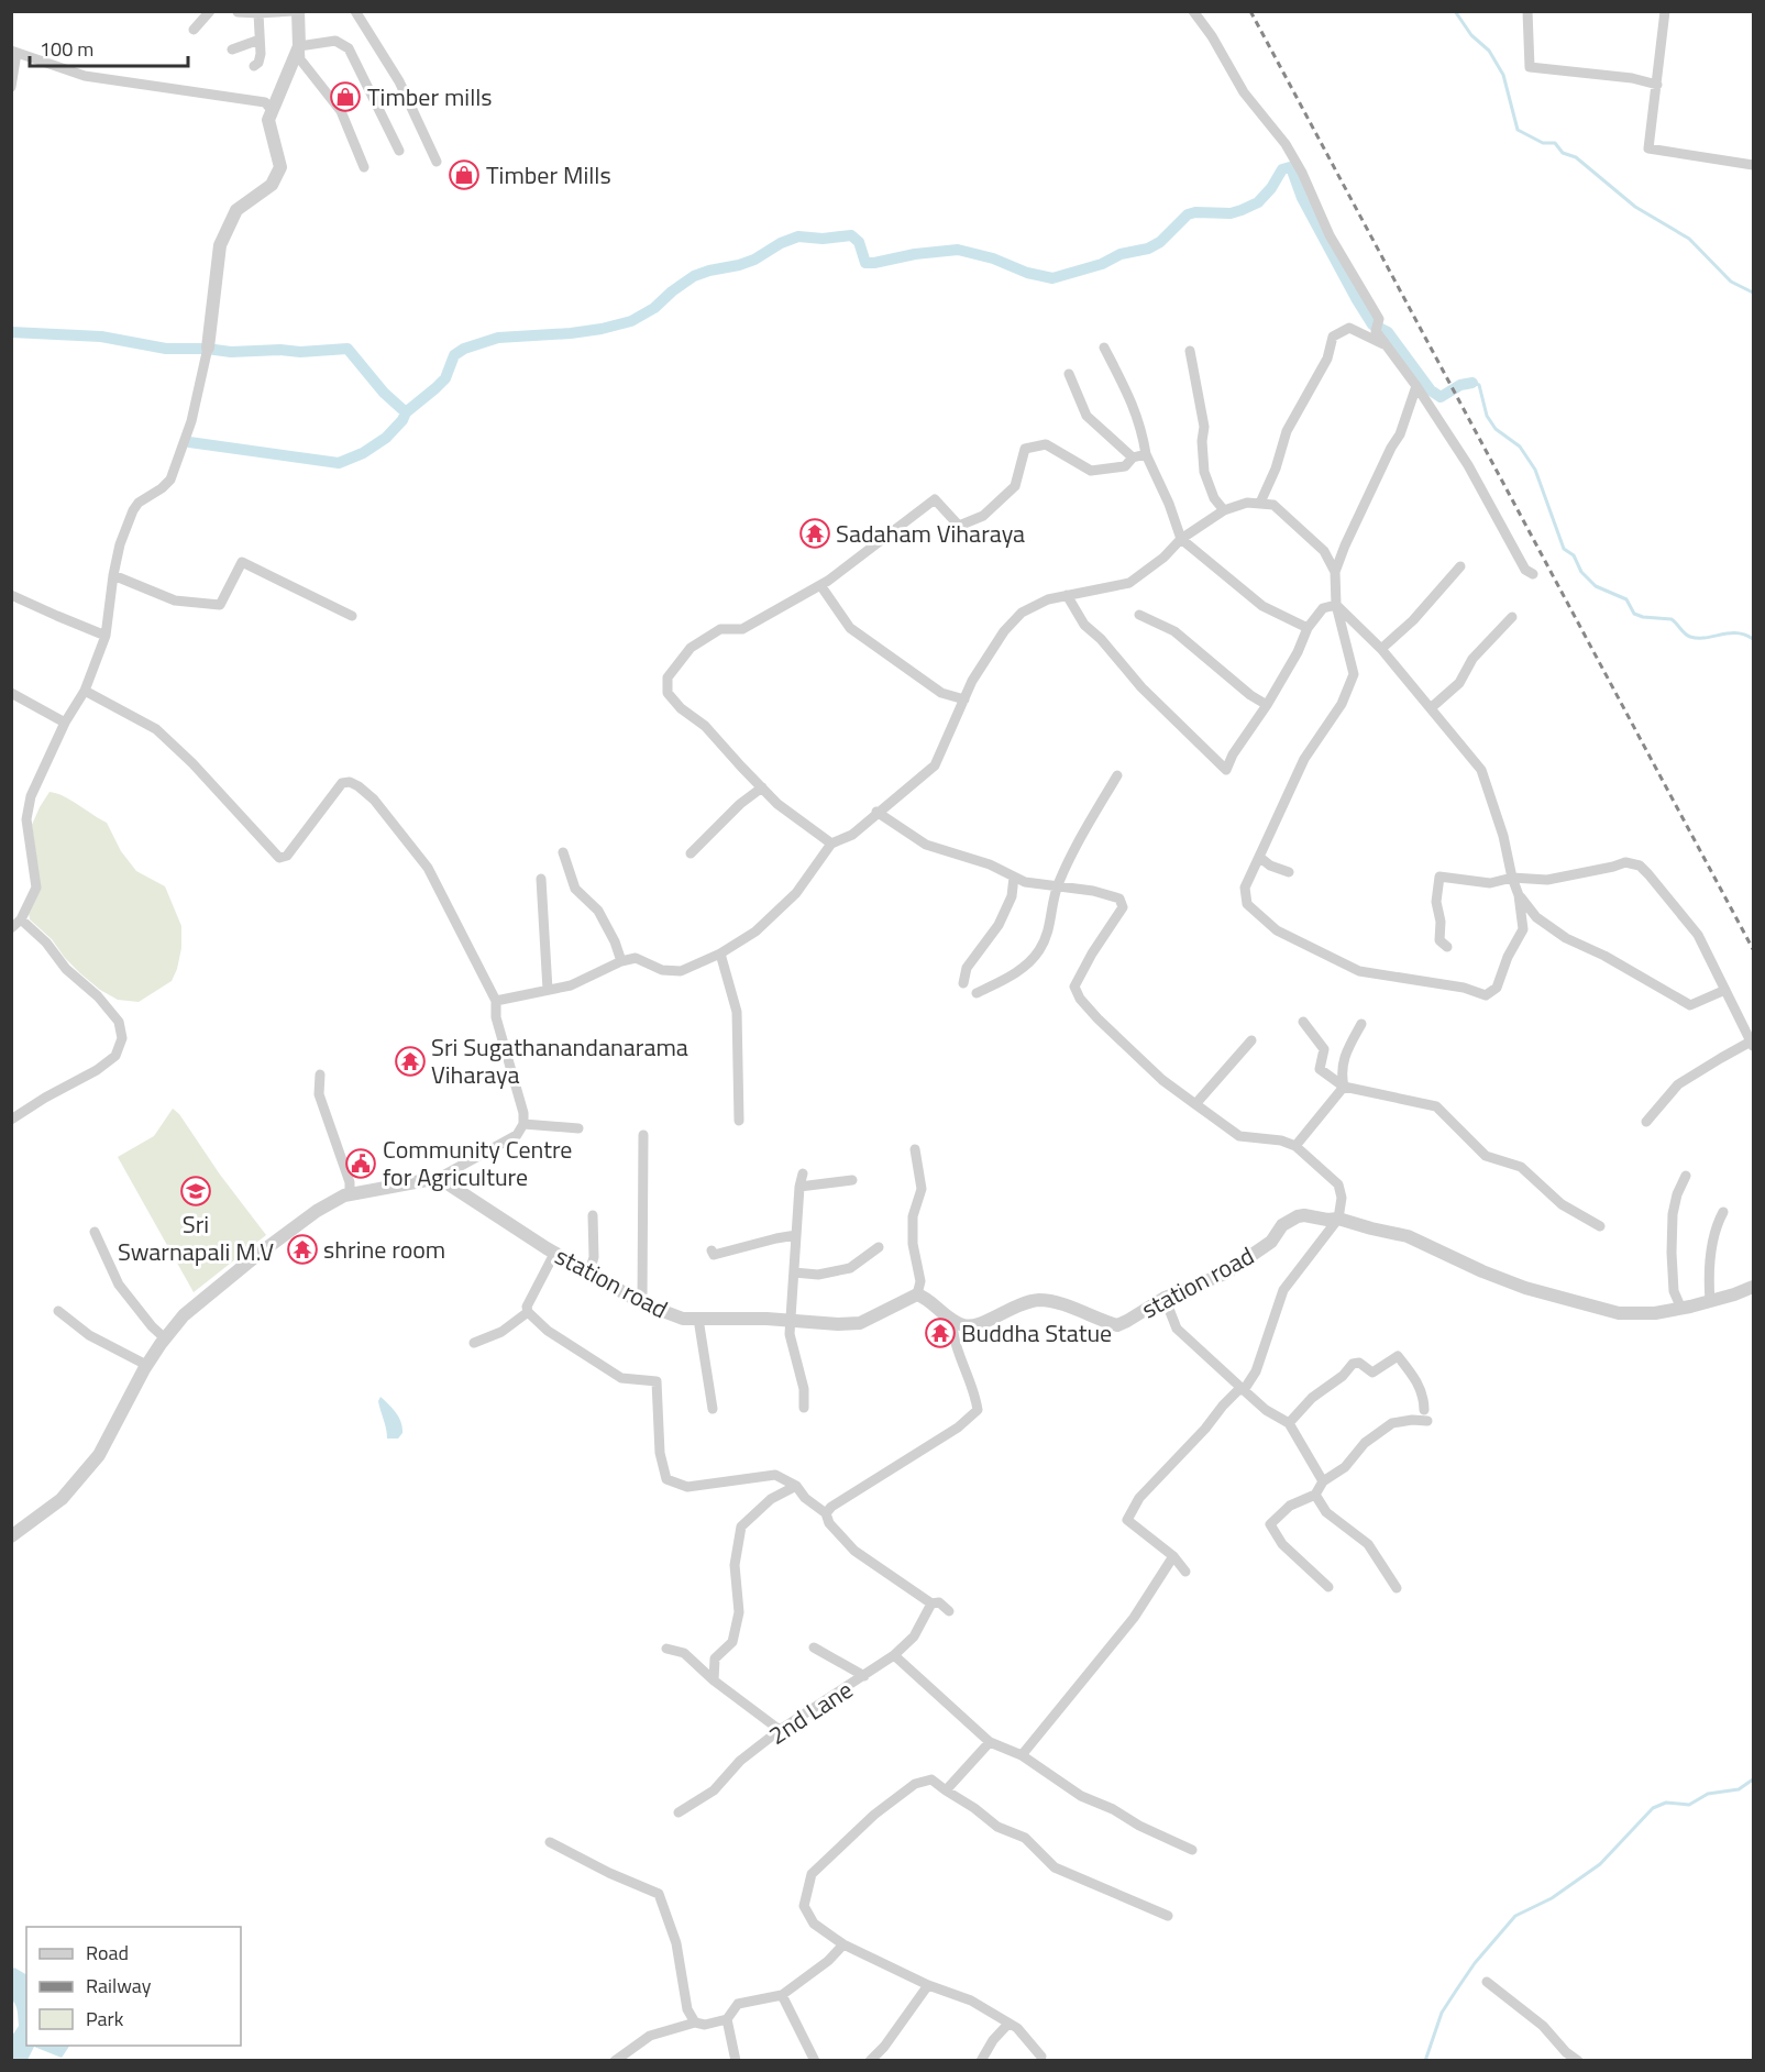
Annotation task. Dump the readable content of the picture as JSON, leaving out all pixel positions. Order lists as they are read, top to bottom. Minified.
{"streets":{"street":["station road","2nd Lane"]},"places":{"shop":["Timber mills","Timber Mills"],"temple":["Sadaham Viharaya","Sri Sugathanandanarama Viharaya","shrine room","Buddha Statue"],"public building":["Community Centre for Agriculture"],"school or university":["Sri Swarnapali M.V"]},"legend":["Road","Railway","Park"],"scale_bar":"100 m"}
